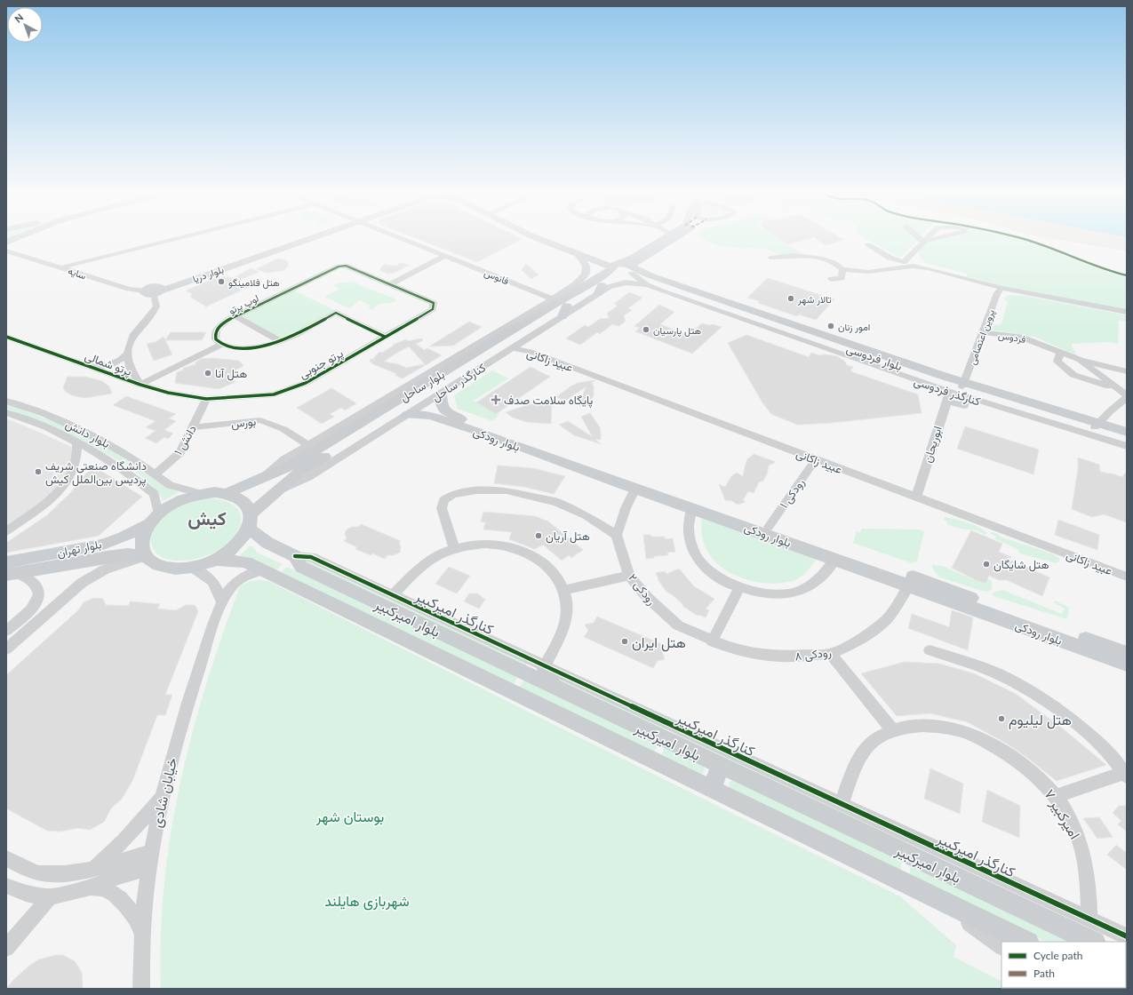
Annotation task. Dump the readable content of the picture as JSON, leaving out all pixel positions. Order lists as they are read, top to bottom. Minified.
{"streets":{"main road":["بلوار دریا","بلوار فردوسی","بلوار ساحل","بلوار رودکی","بلوار تهران","بلوار امیرکبیر"],"street":["سایه","فانوس","لوپ پرتو","پروین اعتصامی","فردوس","عبید زاکانی","پرتو شمالی","پرتو جنوبی","کنارگذر ساحل","کنارگذر فردوسی","بورس","بلوار دانش","دانش ۱","ابوریحان","رودکی ۱","رودکی ۲","کنارگذر امیرکبیر","رودکی ۸","خیابان شادی","امیرکبیر ۷"]},"crossings":[["سایه","بلوار دریا"],["فانوس","کنارگذر ساحل"],["لوپ پرتو","پرتو جنوبی"],["پروین اعتصامی","فردوس"],["پروین اعتصامی","بلوار فردوسی"],["بلوار فردوسی","بلوار ساحل"],["بلوار فردوسی","کنارگذر فردوسی"],["عبید زاکانی","کنارگذر ساحل"],["عبید زاکانی","ابوریحان"],["عبید زاکانی","رودکی ۱"],["پرتو شمالی","پرتو جنوبی"],["پرتو شمالی","دانش ۱"],["پرتو جنوبی","دانش ۱"],["کنارگذر ساحل","بلوار ساحل"],["کنارگذر ساحل","بورس"],["کنارگذر ساحل","بلوار رودکی"],["بلوار ساحل","کنارگذر فردوسی"],["بلوار ساحل","بلوار دانش"],["بلوار ساحل","بلوار تهران"],["بلوار ساحل","بلوار امیرکبیر"],["کنارگذر فردوسی","ابوریحان"],["بورس","دانش ۱"],["بلوار دانش","دانش ۱"],["بلوار دانش","بلوار تهران"],["بلوار دانش","بلوار امیرکبیر"],["بلوار رودکی","رودکی ۱"],["بلوار رودکی","رودکی ۸"],["بلوار تهران","بلوار امیرکبیر"],["رودکی ۲","رودکی ۸"],["کنارگذر امیرکبیر","بلوار امیرکبیر"],["کنارگذر امیرکبیر","امیرکبیر ۷"],["بلوار امیرکبیر","خیابان شادی"]],"districts":["كيش"],"parks":["بوستان شهر","شهربازی هایلند"],"places":{"other":["هتل فلامینگو","تالار شهر","امور زنان","هتل پارسیان","هتل آنا","دانشگاه صنعتی شریف پردیس بین‌الملل کیش","هتل آریان","هتل شایگان","هتل ایران","هتل لیلیوم"],"health":["پایگاه سلامت صدف"]},"legend":["Cycle path","Path"],"north":"top left"}
